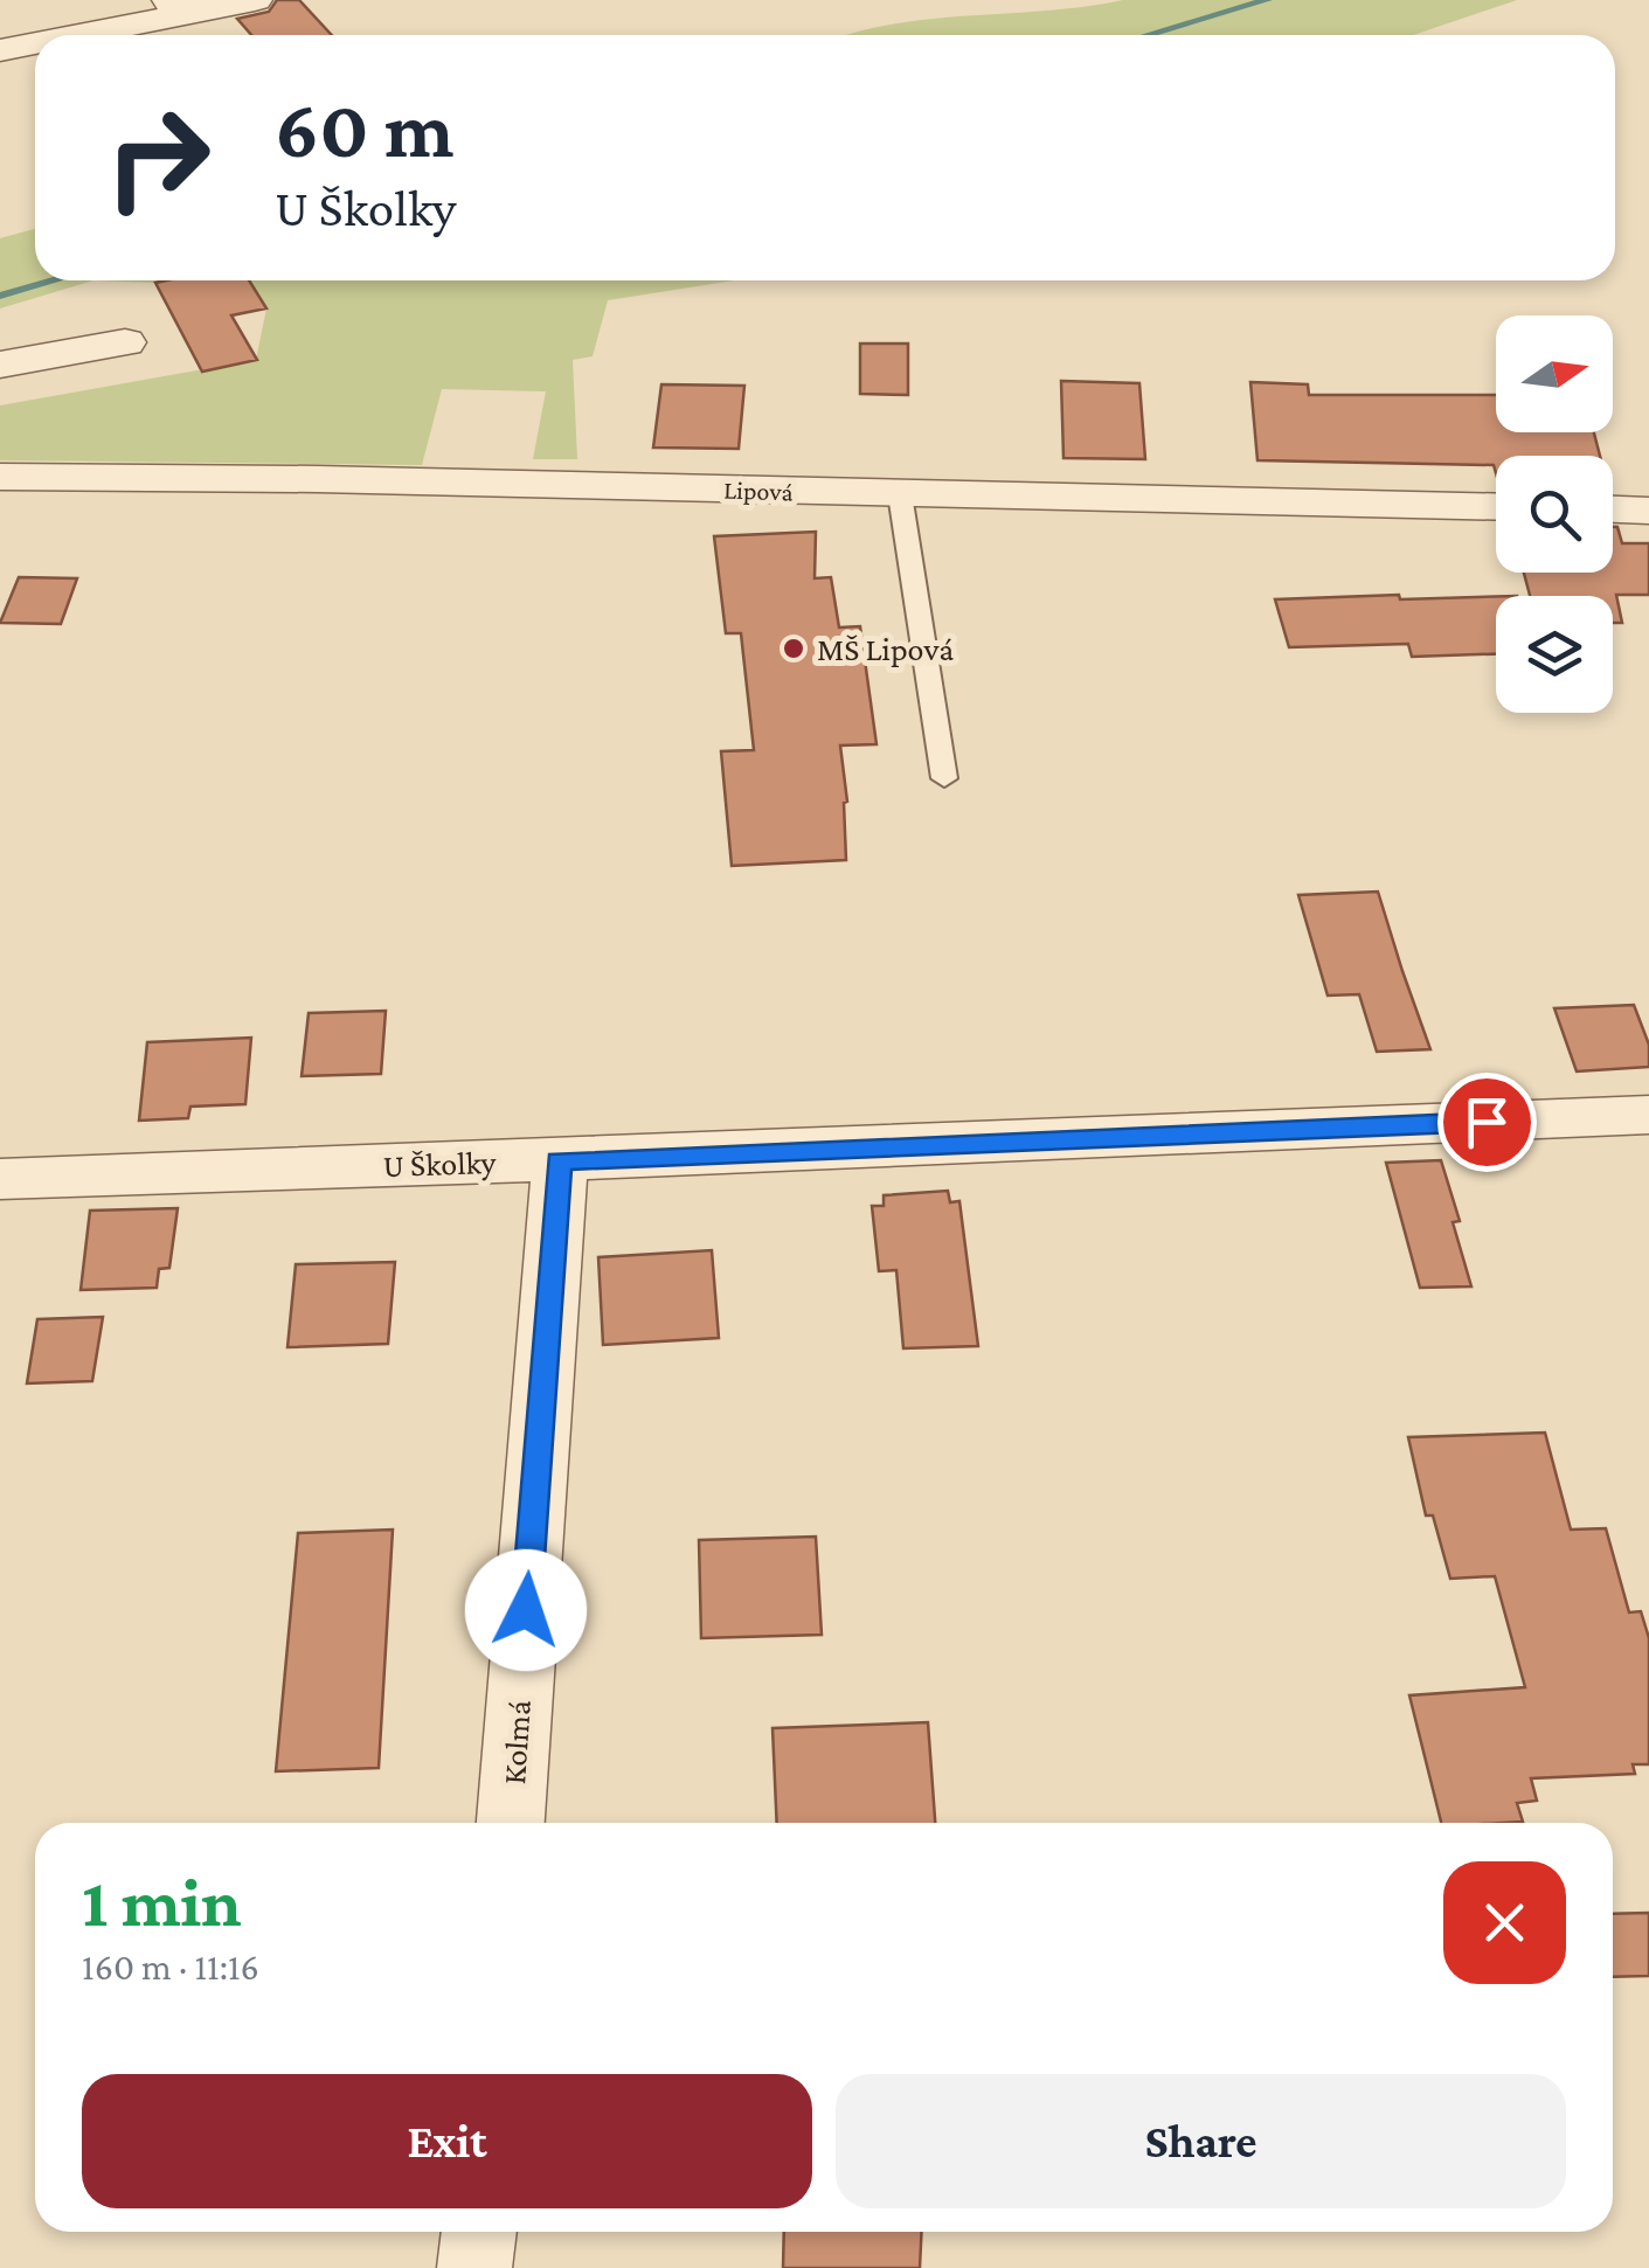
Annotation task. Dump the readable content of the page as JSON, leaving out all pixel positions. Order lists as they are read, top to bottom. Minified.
{"streets":{"street":["Lipová","U Školky","Kolmá"]},"crossings":[["U Školky","Kolmá"]],"places":["MŠ Lipová"],"north":"right","page":{"turn":["60 m","U Školky"],"heading":["1 min","160 m · 11:16"],"buttons":["Exit","Share"]}}
